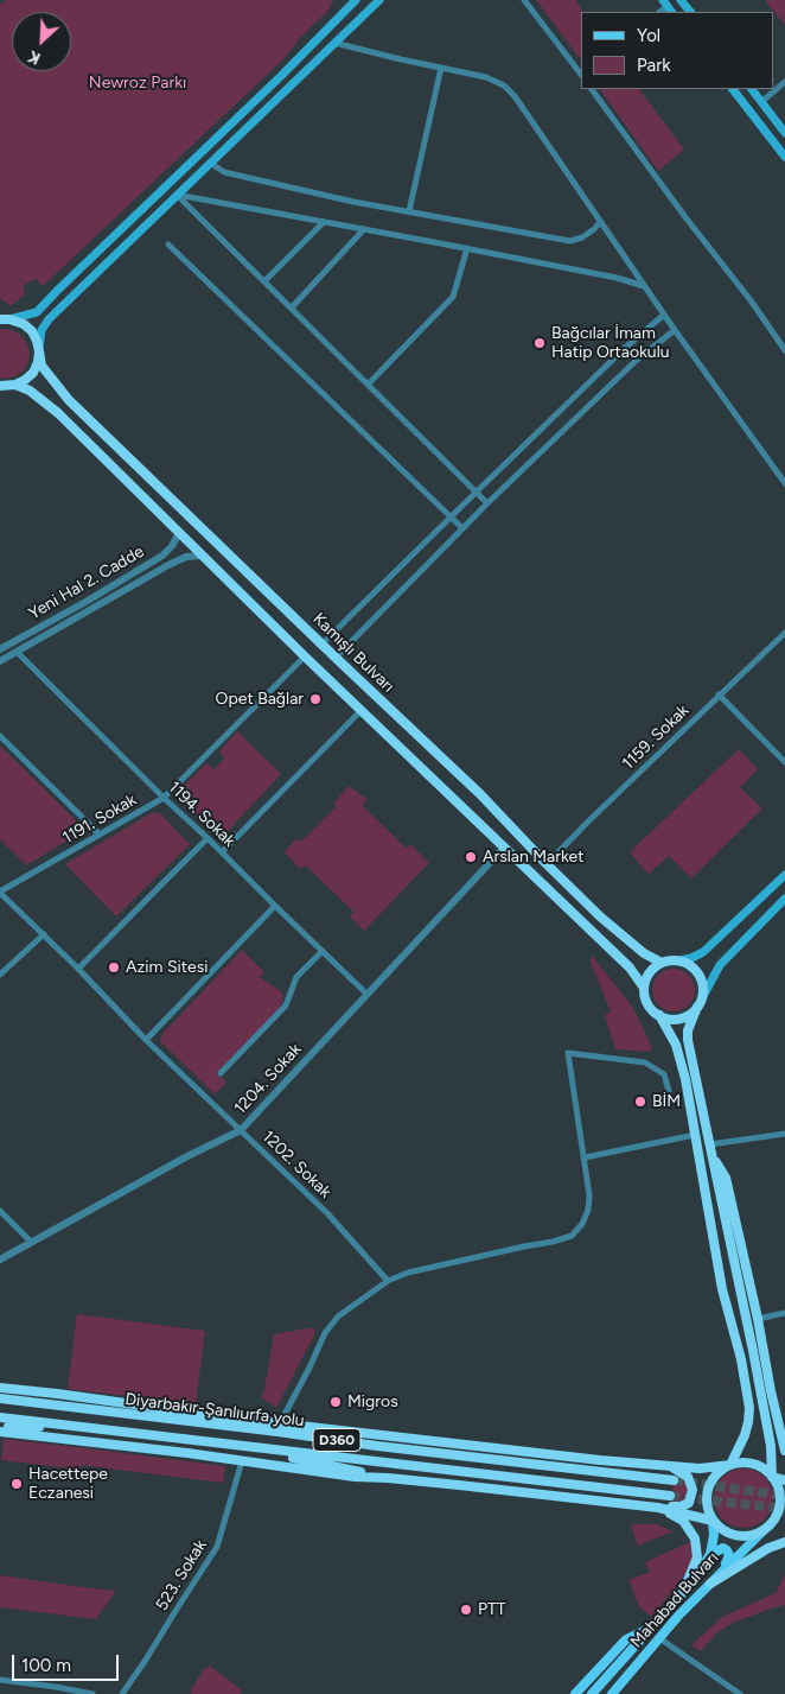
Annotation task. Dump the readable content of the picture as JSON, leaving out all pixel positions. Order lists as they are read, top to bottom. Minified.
{"streets":{"highway":["Kamışlı Bulvarı","Diyarbakır-Şanlıurfa yolu","D360"],"main road":["Mahabad Bulvarı"],"street":["Yeni Hal 2. Cadde","1159. Sokak","1194. Sokak","1191. Sokak","1204. Sokak","1202. Sokak","523. Sokak"]},"crossings":[["Kamışlı Bulvarı","1159. Sokak"],["1194. Sokak","1191. Sokak"],["1194. Sokak","1204. Sokak"],["1191. Sokak","1202. Sokak"],["1204. Sokak","1202. Sokak"]],"parks":["Newroz Parkı"],"places":["Bağcılar İmam Hatip Ortaokulu","Opet Bağlar","Arslan Market","Azim Sitesi","BİM","Migros","Hacettepe Eczanesi","PTT"],"legend":["Yol","Park"],"scale_bar":"100 m","north":"bottom left"}
